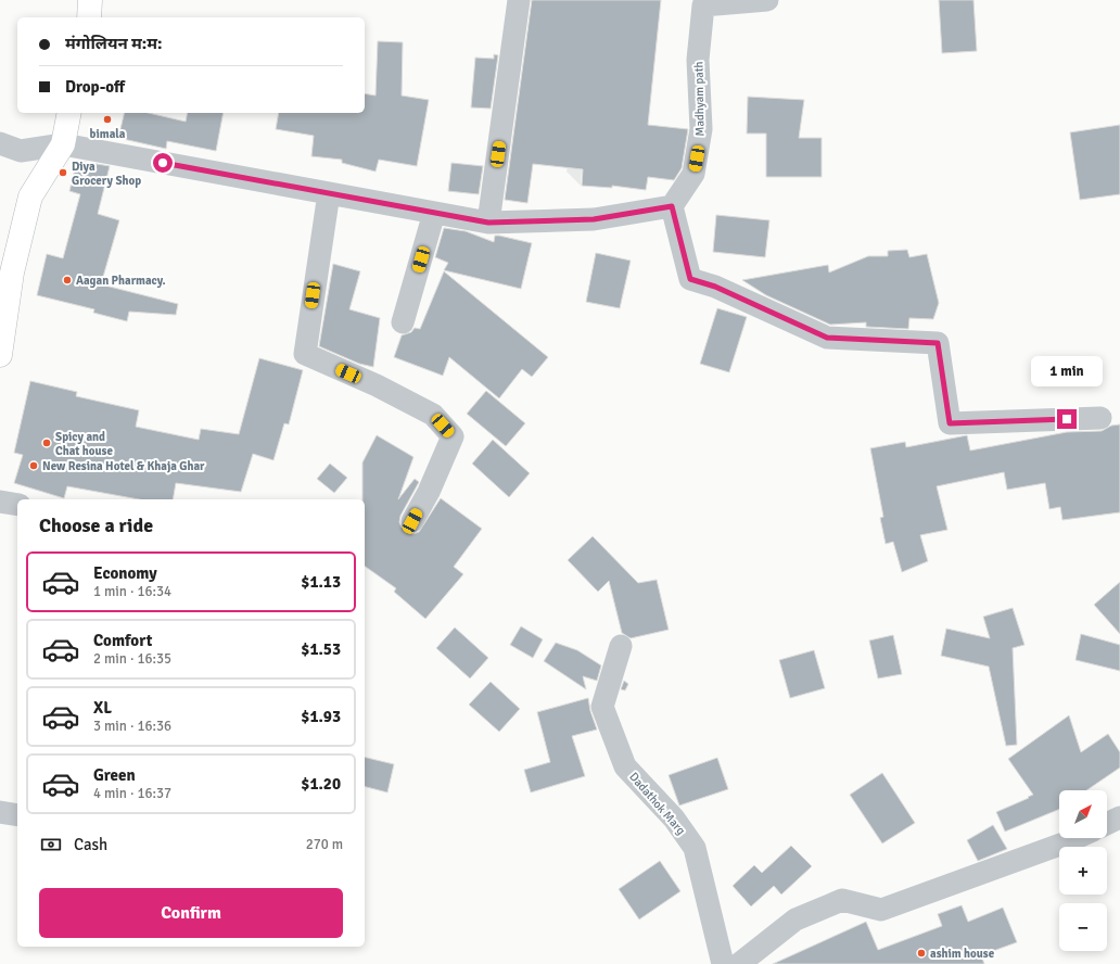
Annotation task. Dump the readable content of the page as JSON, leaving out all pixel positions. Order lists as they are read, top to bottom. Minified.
{"streets":{"street":["Madhyam path","Dadathok Marg"]},"places":["bimala","Diya Grocery Shop","Aagan Pharmacy.","Spicy and Chat house","New Resina Hotel & Khaja Ghar","ashim house"],"north":"top right","page":{"banner":["मंगोलियन म:म:","Drop-off"],"bubble":"1 min","heading":"Choose a ride","list":[{"name":"Economy","note":"1 min · 16:34","value":"$1.13"},{"name":"Comfort","note":"2 min · 16:35","value":"$1.53"},{"name":"XL","note":"3 min · 16:36","value":"$1.93"},{"name":"Green","note":"4 min · 16:37","value":"$1.20"}],"map_buttons":["+","−"],"pay":["Cash","270 m"],"buttons":"Confirm"}}
